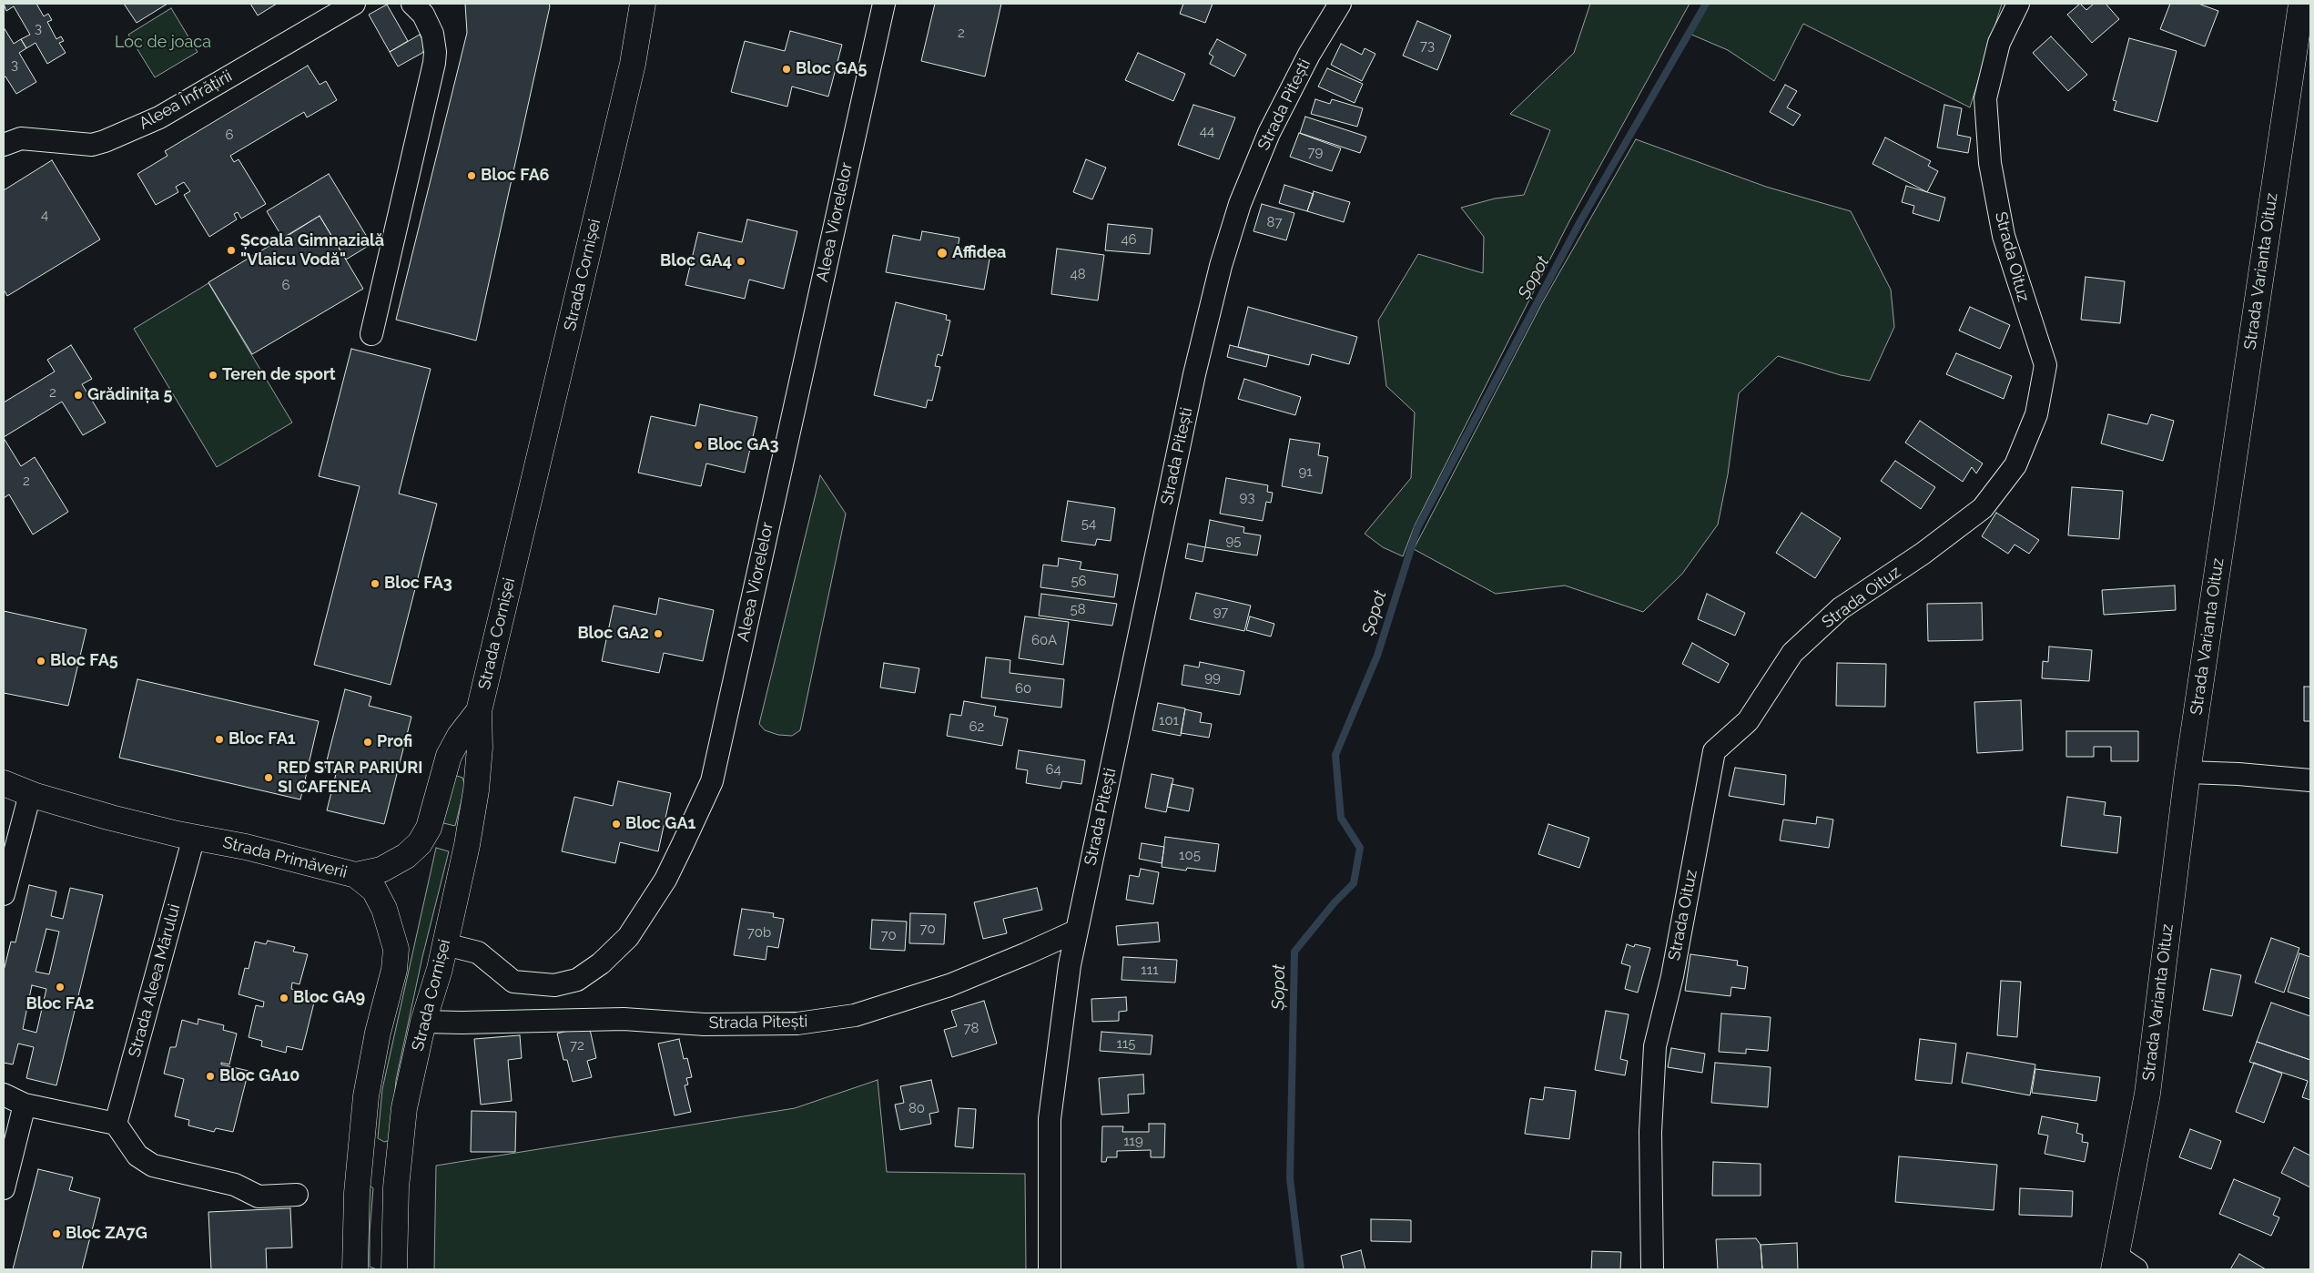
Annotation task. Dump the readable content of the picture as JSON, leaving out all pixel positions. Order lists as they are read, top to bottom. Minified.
{"streets":{"street":["Aleea Înfrățirii","Strada Pitești","Aleea Viorelelor","Strada Oituz","Strada Varianta Oituz","Strada Cornișei","Strada Primăverii","Strada Aleea Mărului"]},"crossings":[["Strada Pitești","Strada Cornișei"],["Aleea Viorelelor","Strada Cornișei"],["Strada Cornișei","Strada Primăverii"],["Strada Primăverii","Strada Aleea Mărului"]],"water":["Șopot"],"parks":["Loc de joaca"],"places":["Bloc GA5","Bloc FA6","Școala Gimnazială \"Vlaicu Vodă\"","Affidea","Bloc GA4","Teren de sport","Grădinița 5","Bloc GA3","Bloc FA3","Bloc GA2","Bloc FA5","Bloc FA1","Profi","RED STAR PARIURI SI CAFENEA","Bloc GA1","Bloc FA2","Bloc GA9","Bloc GA10","Bloc ZA7G"],"house_numbers":["3","2","73","3","44","6","79","4","87","46","48","6","2","91","2","93","54","95","56","58","97","60A","99","60","101","62","64","105","70","70b","70","111","78","115","72","80","119"]}
